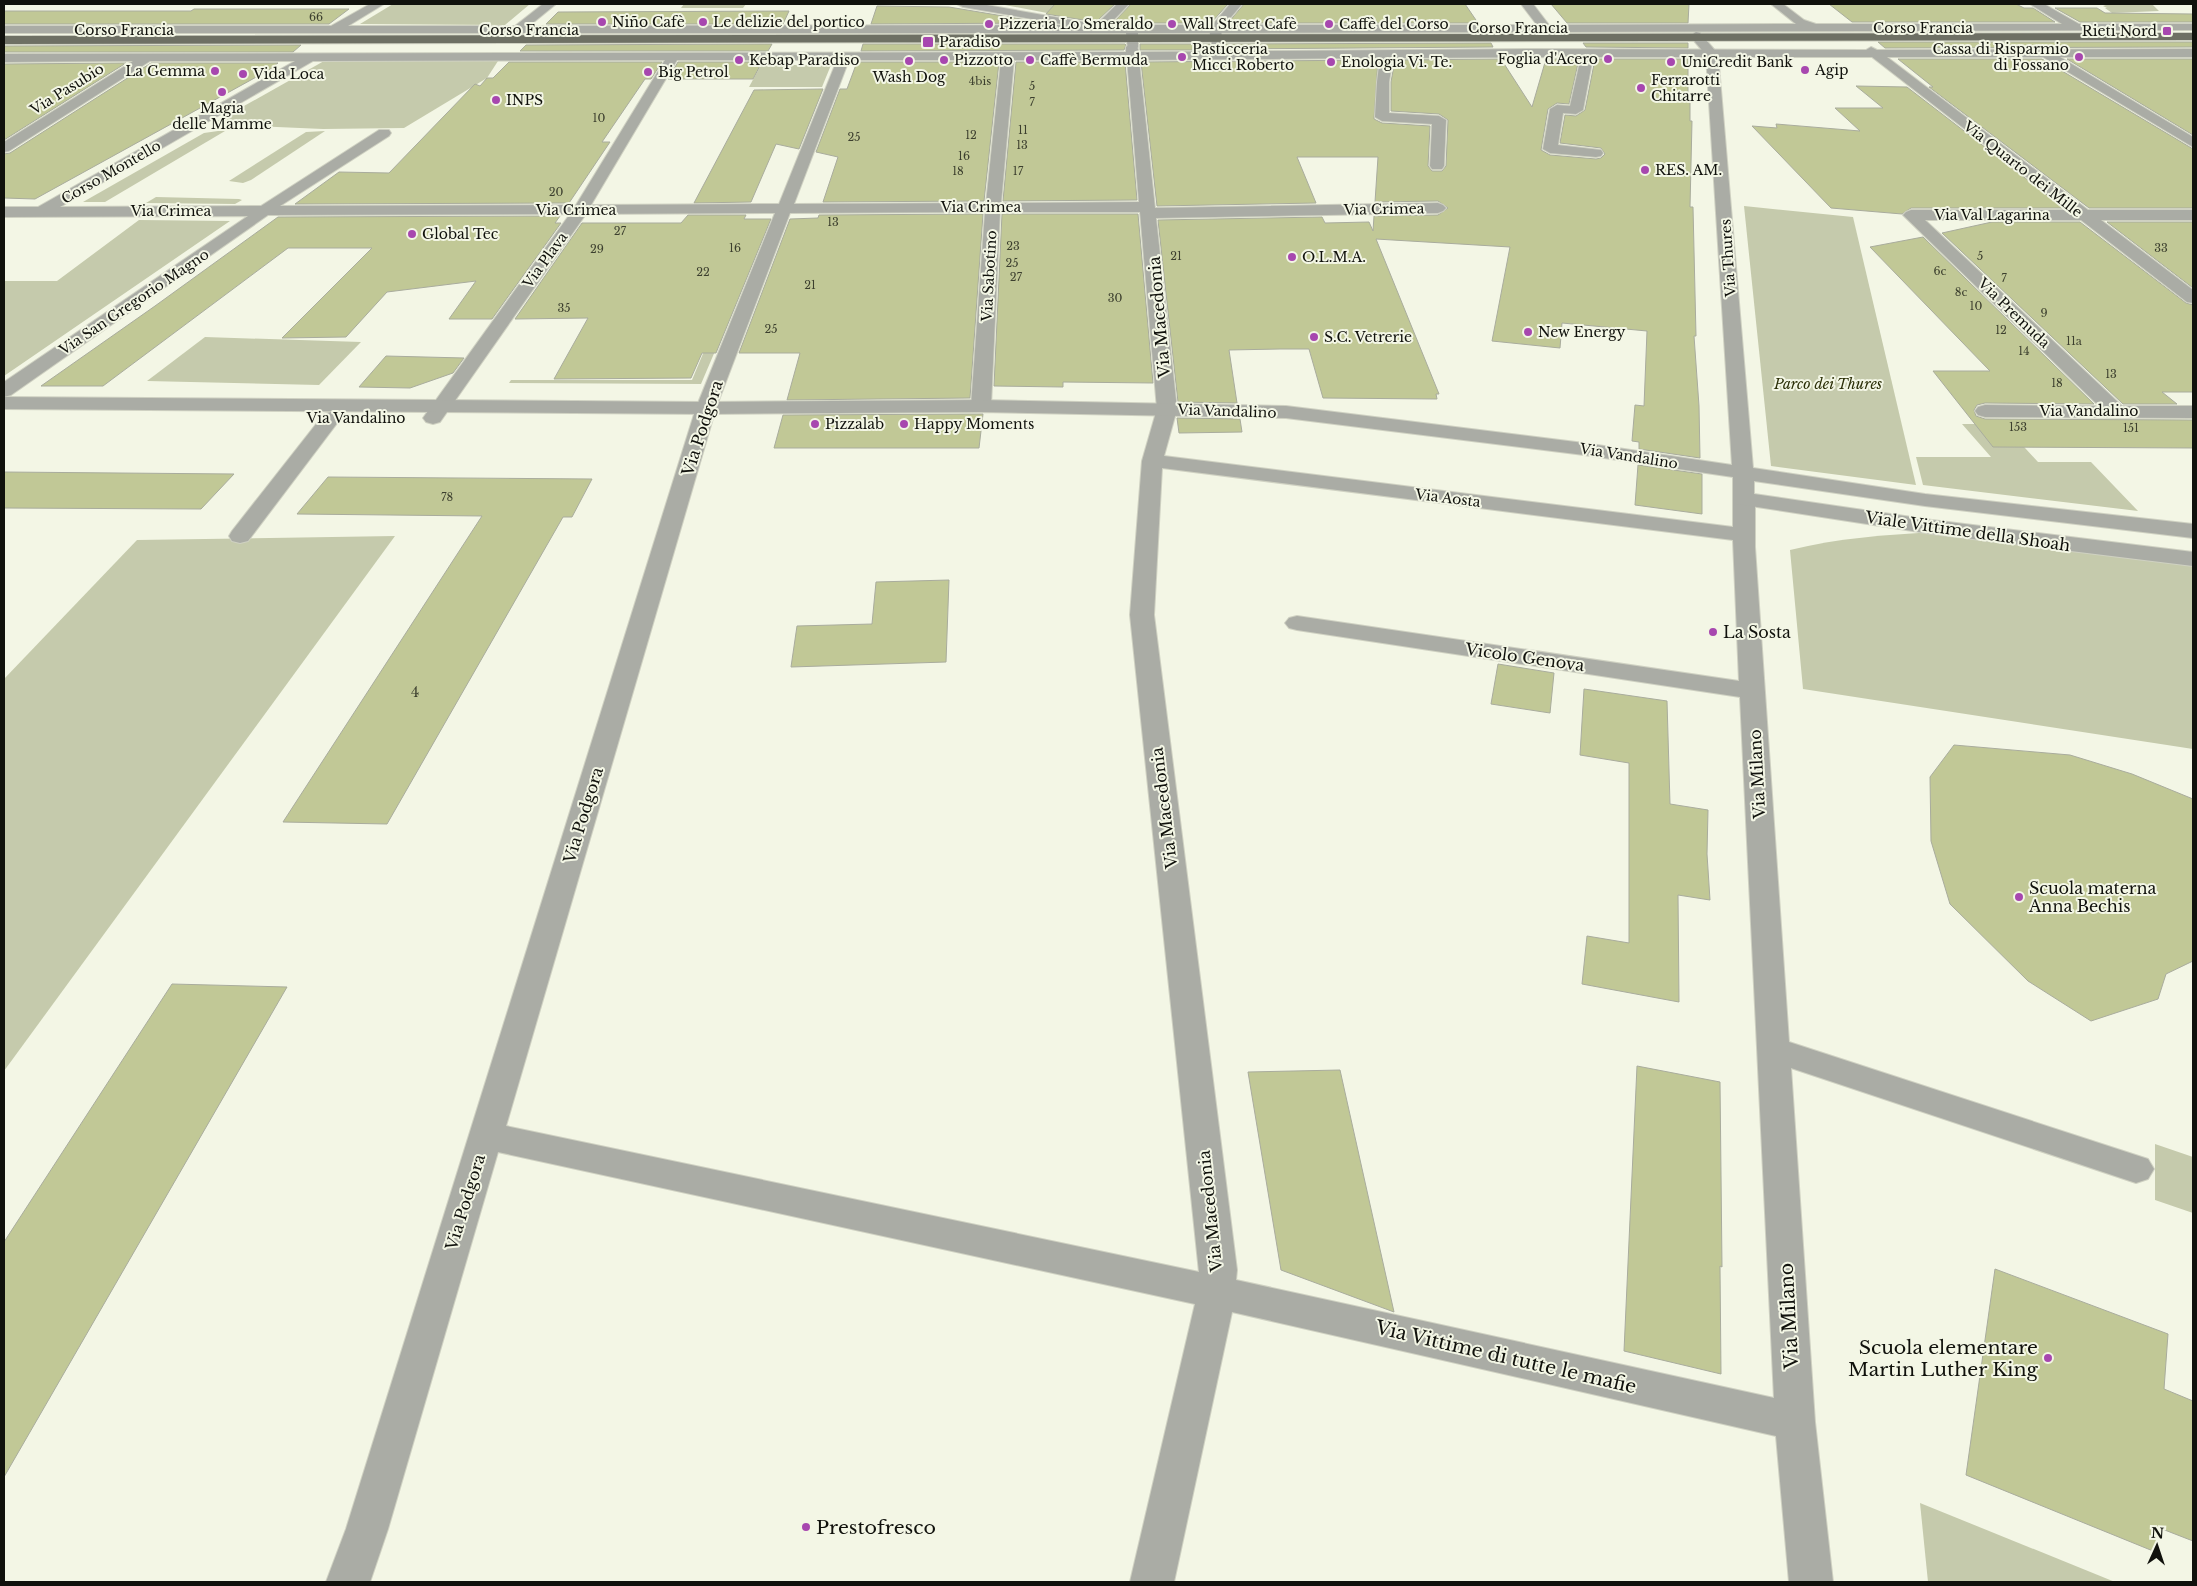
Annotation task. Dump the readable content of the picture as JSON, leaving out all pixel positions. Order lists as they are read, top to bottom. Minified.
{"streets":{"main road":["Corso Francia"],"street":["Via Pasubio","Via Quarto dei Mille","Corso Montello","Via Crimea","Via Val Lagarina","Via Thures","Via Plava","Via Sabotino","Via San Gregorio Magno","Via Premuda","Via Macedonia","Via Vandalino","Via Podgora","Via Aosta","Viale Vittime della Shoah","Vicolo Genova","Via Milano","Via Vittime di tutte le mafie"]},"crossings":[["Corso Francia","Via Pasubio"],["Corso Francia","Via Quarto dei Mille"],["Corso Francia","Corso Montello"],["Corso Francia","Via Thures"],["Corso Francia","Via Plava"],["Corso Francia","Via Sabotino"],["Corso Francia","Via Macedonia"],["Corso Francia","Via Podgora"],["Via Quarto dei Mille","Via Val Lagarina"],["Corso Montello","Via Crimea"],["Via Crimea","Via Plava"],["Via Crimea","Via Sabotino"],["Via Crimea","Via San Gregorio Magno"],["Via Crimea","Via Macedonia"],["Via Crimea","Via Podgora"],["Via Val Lagarina","Via Premuda"],["Via Thures","Via Vandalino"],["Via Thures","Viale Vittime della Shoah"],["Via Thures","Via Milano"],["Via Plava","Via Vandalino"],["Via Sabotino","Via Vandalino"],["Via Premuda","Via Vandalino"],["Via Macedonia","Via Vandalino"],["Via Macedonia","Via Aosta"],["Via Macedonia","Via Vittime di tutte le mafie"],["Via Vandalino","Via Podgora"],["Via Vandalino","Viale Vittime della Shoah"],["Via Vandalino","Via Milano"],["Via Podgora","Via Vittime di tutte le mafie"],["Via Aosta","Via Milano"],["Viale Vittime della Shoah","Via Milano"],["Vicolo Genova","Via Milano"],["Via Milano","Via Vittime di tutte le mafie"]],"parks":["Parco dei Thures"],"places":{"other":["Niño Cafè","Le delizie del portico","Pizzeria Lo Smeraldo","Wall Street Cafè","Caffè del Corso","Pasticceria Micci Roberto","Cassa di Risparmio di Fossano","Foglia d'Acero","Kebap Paradiso","Pizzotto","Caffè Bermuda","Wash Dog","Enologia Vi. Te.","UniCredit Bank","Agip","La Gemma","Big Petrol","Vida Loca","Ferrarotti Chitarre","Magia delle Mamme","INPS","RES. AM.","Global Tec","O.L.M.A.","New Energy","S.C. Vetrerie","Pizzalab","Happy Moments","La Sosta","Scuola materna Anna Bechis","Scuola elementare Martin Luther King","Prestofresco"],"transit":["Rieti Nord","Paradiso"]},"house_numbers":["66","4bis","5","7","10","11","12","25","13","16","18","17","20","13","27","23","16","33","29","21","5","25","6c","22","27","7","21","8c","30","10","35","9","25","12","11a","14","13","18","153","151","78","4"],"north":"top"}
